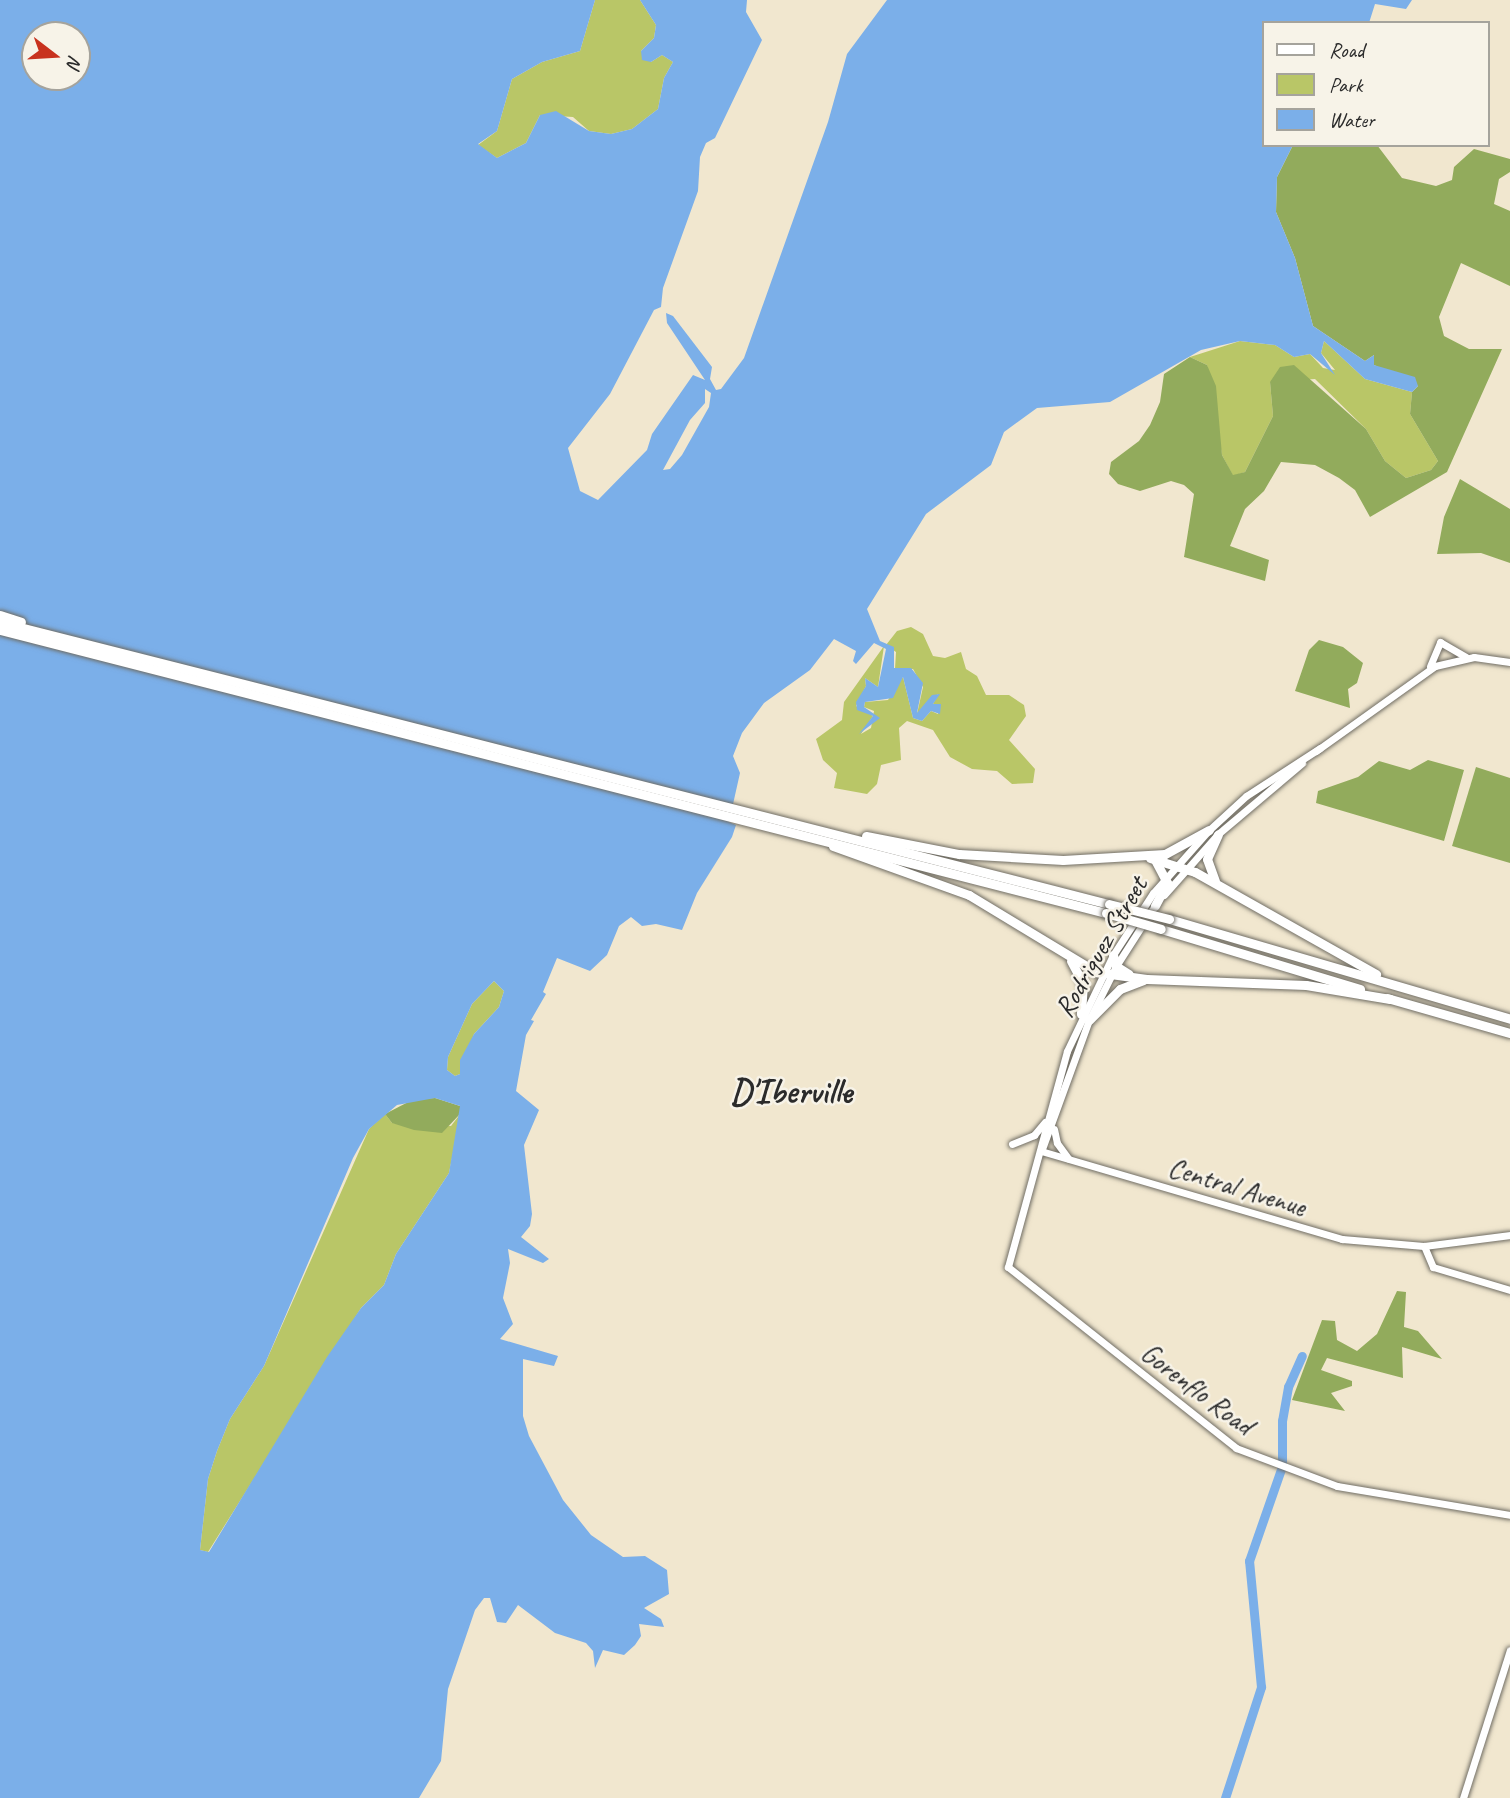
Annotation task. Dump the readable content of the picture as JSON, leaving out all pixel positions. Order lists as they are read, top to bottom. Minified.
{"streets":{"main road":["Rodriguez Street","Central Avenue","Gorenflo Road"]},"crossings":[["Rodriguez Street","Central Avenue"],["Rodriguez Street","Gorenflo Road"]],"districts":["D'Iberville"],"legend":["Road","Park","Water"],"north":"right"}
